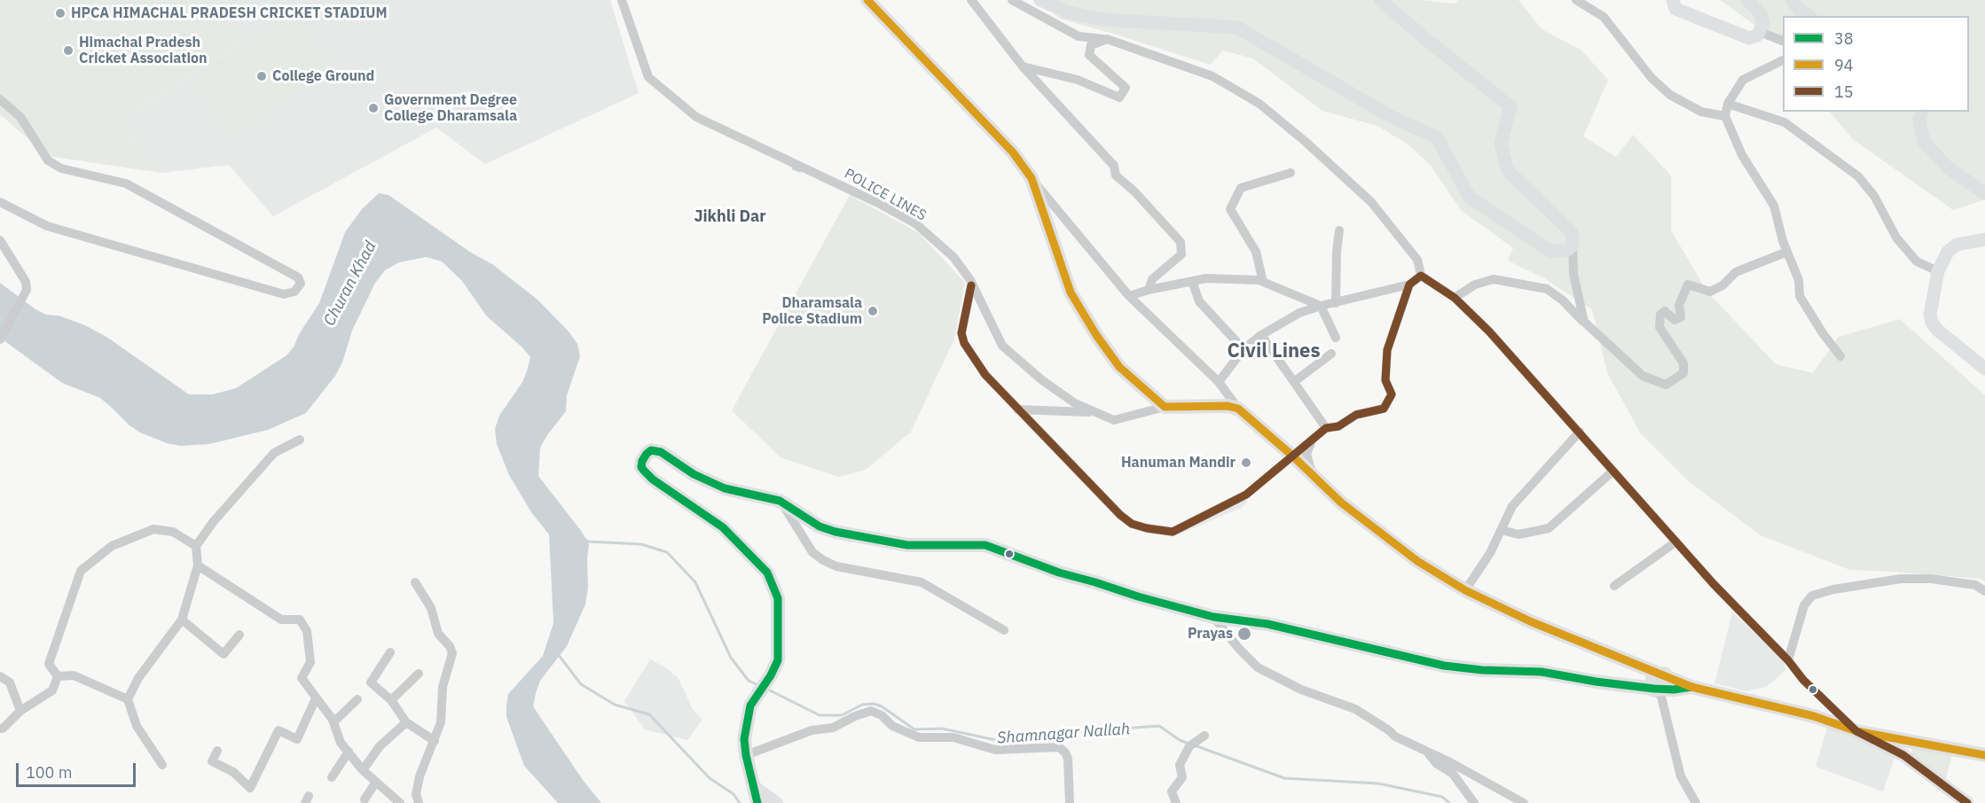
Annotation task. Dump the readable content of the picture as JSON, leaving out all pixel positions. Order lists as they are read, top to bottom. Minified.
{"streets":{"street":["POLICE LINES"]},"districts":["Jikhli Dar","Civil Lines"],"water":["Churan Khad","Shamnagar Nallah"],"places":["HPCA HIMACHAL PRADESH CRICKET STADIUM","Himachal Pradesh Cricket Association","College Ground","Government Degree College Dharamsala","Dharamsala Police Stadium","Hanuman Mandir","Prayas"],"lines":["transit line 94","transit line 15","transit line 38"],"legend":["38","94","15"],"scale_bar":"100 m"}
